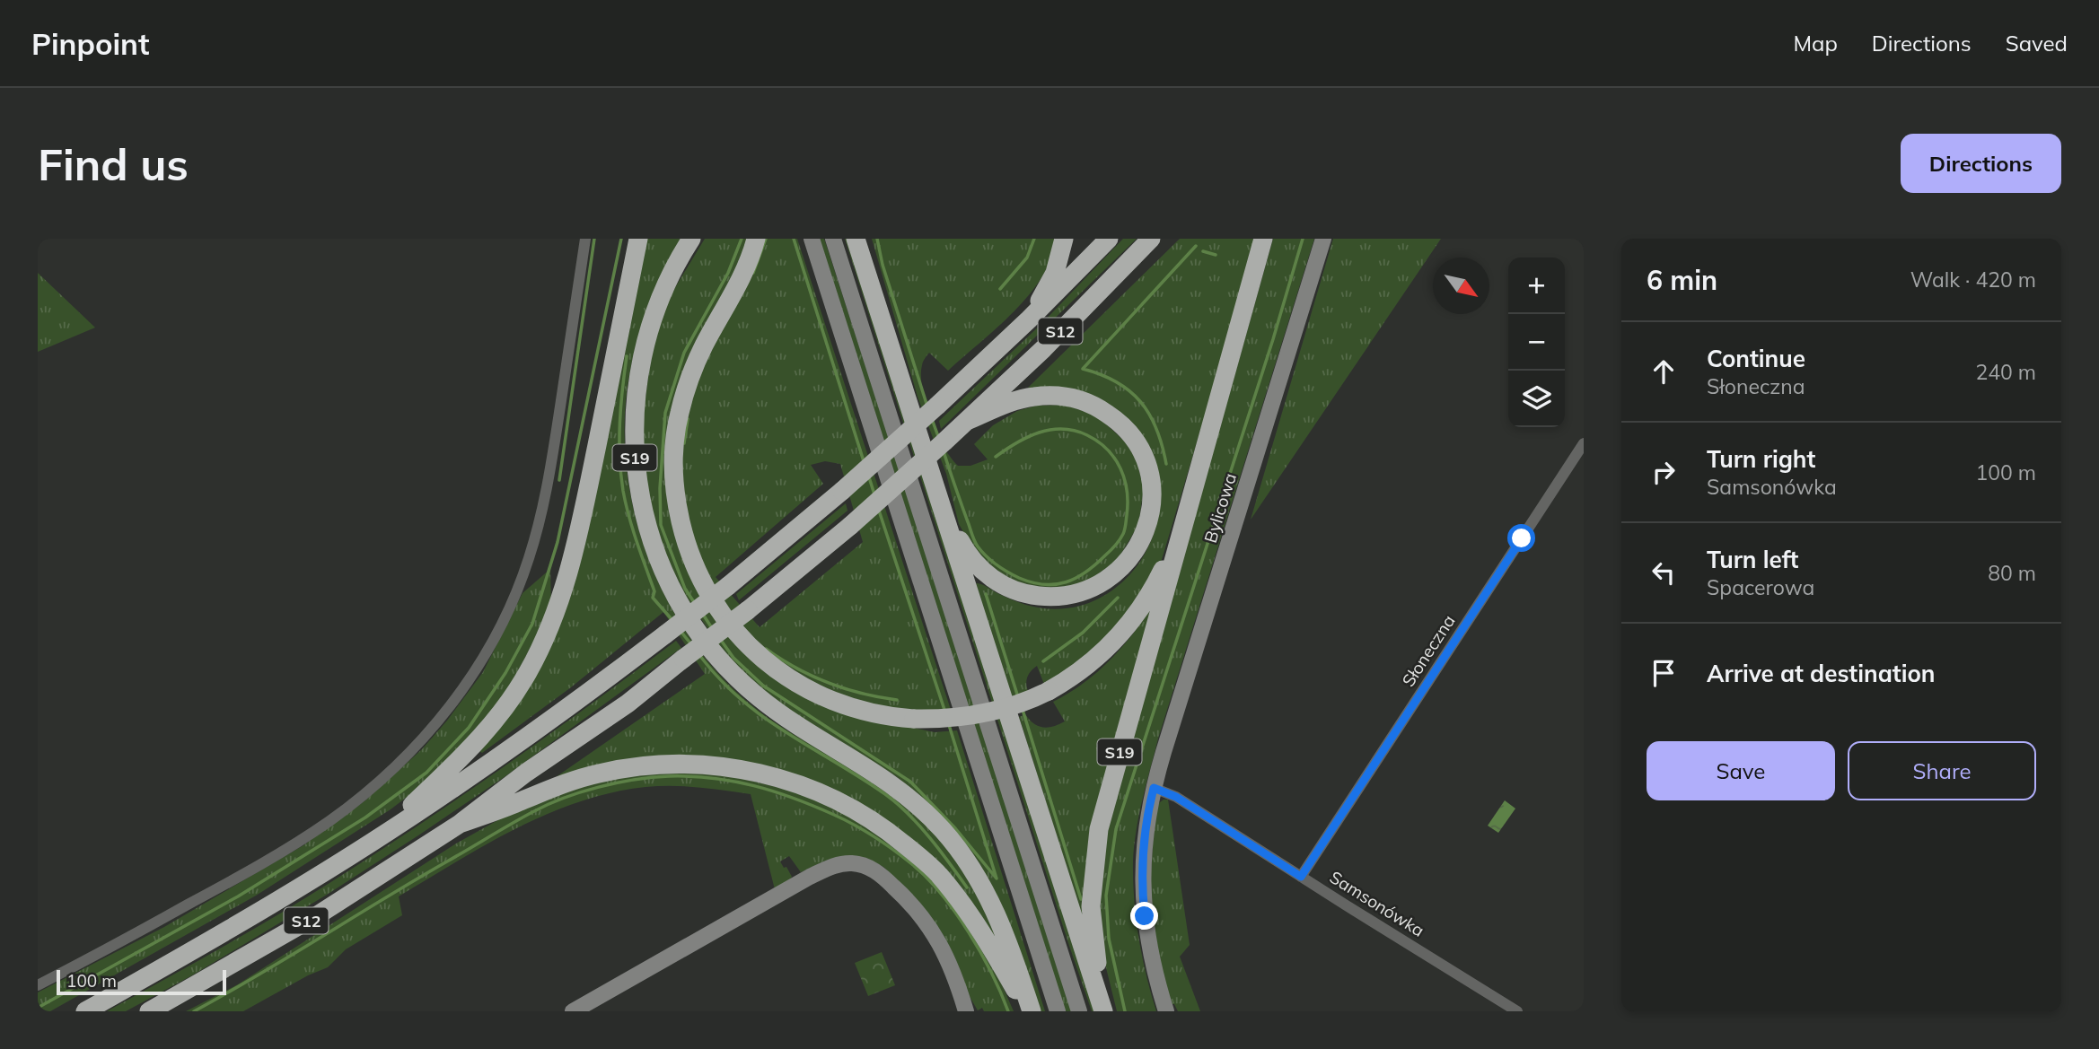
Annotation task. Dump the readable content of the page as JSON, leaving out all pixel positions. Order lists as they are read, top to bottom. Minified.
{"streets":{"highway":["S12","S19"],"main road":["Bylicowa"],"street":["Słoneczna","Samsonówka"]},"crossings":[["Bylicowa","Samsonówka"],["Słoneczna","Samsonówka"]],"scale_bar":"100 m","north":"bottom right","page":{"header":"Pinpoint","nav":["Map","Directions","Saved"],"buttons":["Directions",["Save","Share"]],"title":"Find us","heading":["6 min","Walk · 420 m"],"map_buttons":["+","−"],"list":[["Continue","Słoneczna","240 m"],["Turn right","Samsonówka","100 m"],["Turn left","Spacerowa","80 m"],"Arrive at destination"],"scale":"100 m"}}
